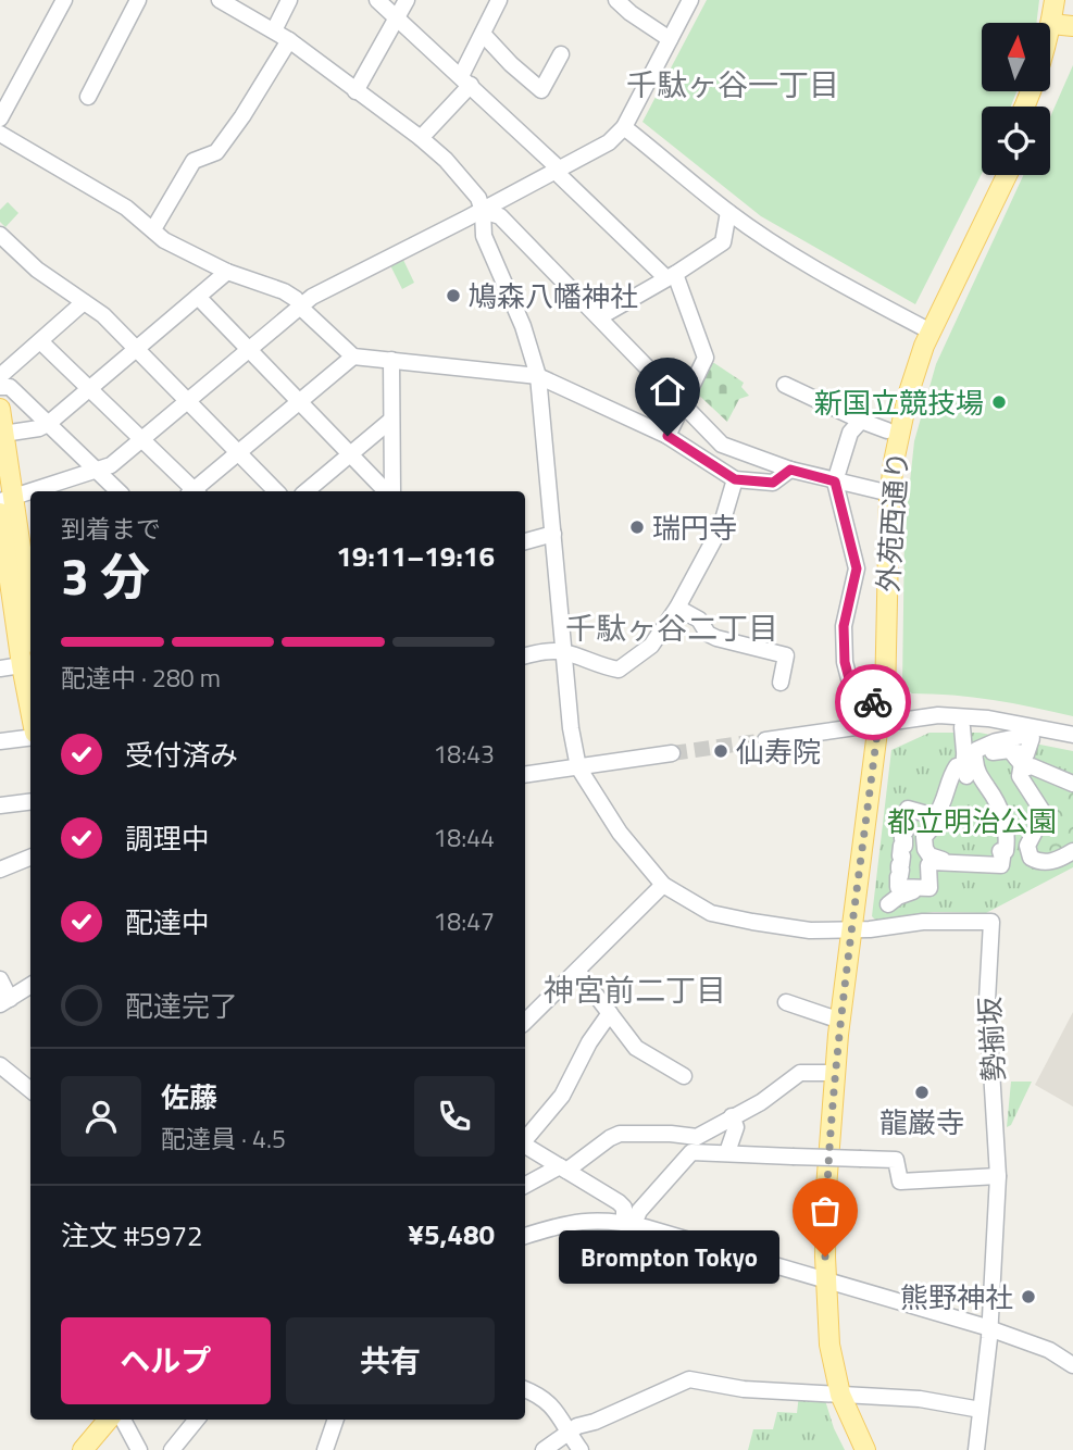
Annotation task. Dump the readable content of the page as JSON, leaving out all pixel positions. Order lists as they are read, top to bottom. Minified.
{"streets":{"main road":["外苑西通り"],"street":["勢揃坂"]},"crossings":[["外苑西通り","勢揃坂"]],"districts":["千駄ヶ谷一丁目","千駄ヶ谷二丁目","神宮前二丁目"],"parks":["都立明治公園"],"places":["鳩森八幡神社","新国立競技場","瑞円寺","仙寿院","龍巌寺","Brompton Tokyo","熊野神社"],"north":"top","page":{"heading":["3 分","到着まで","19:11–19:16"],"panel":["佐藤","配達員 · 4.5","注文 #5972","¥5,480"],"bar":"配達中 · 280 m","list":[["受付済み","18:43"],["調理中","18:44"],["配達中","18:47"],"配達完了"],"bubble":"Brompton Tokyo","buttons":["ヘルプ","共有"]}}
